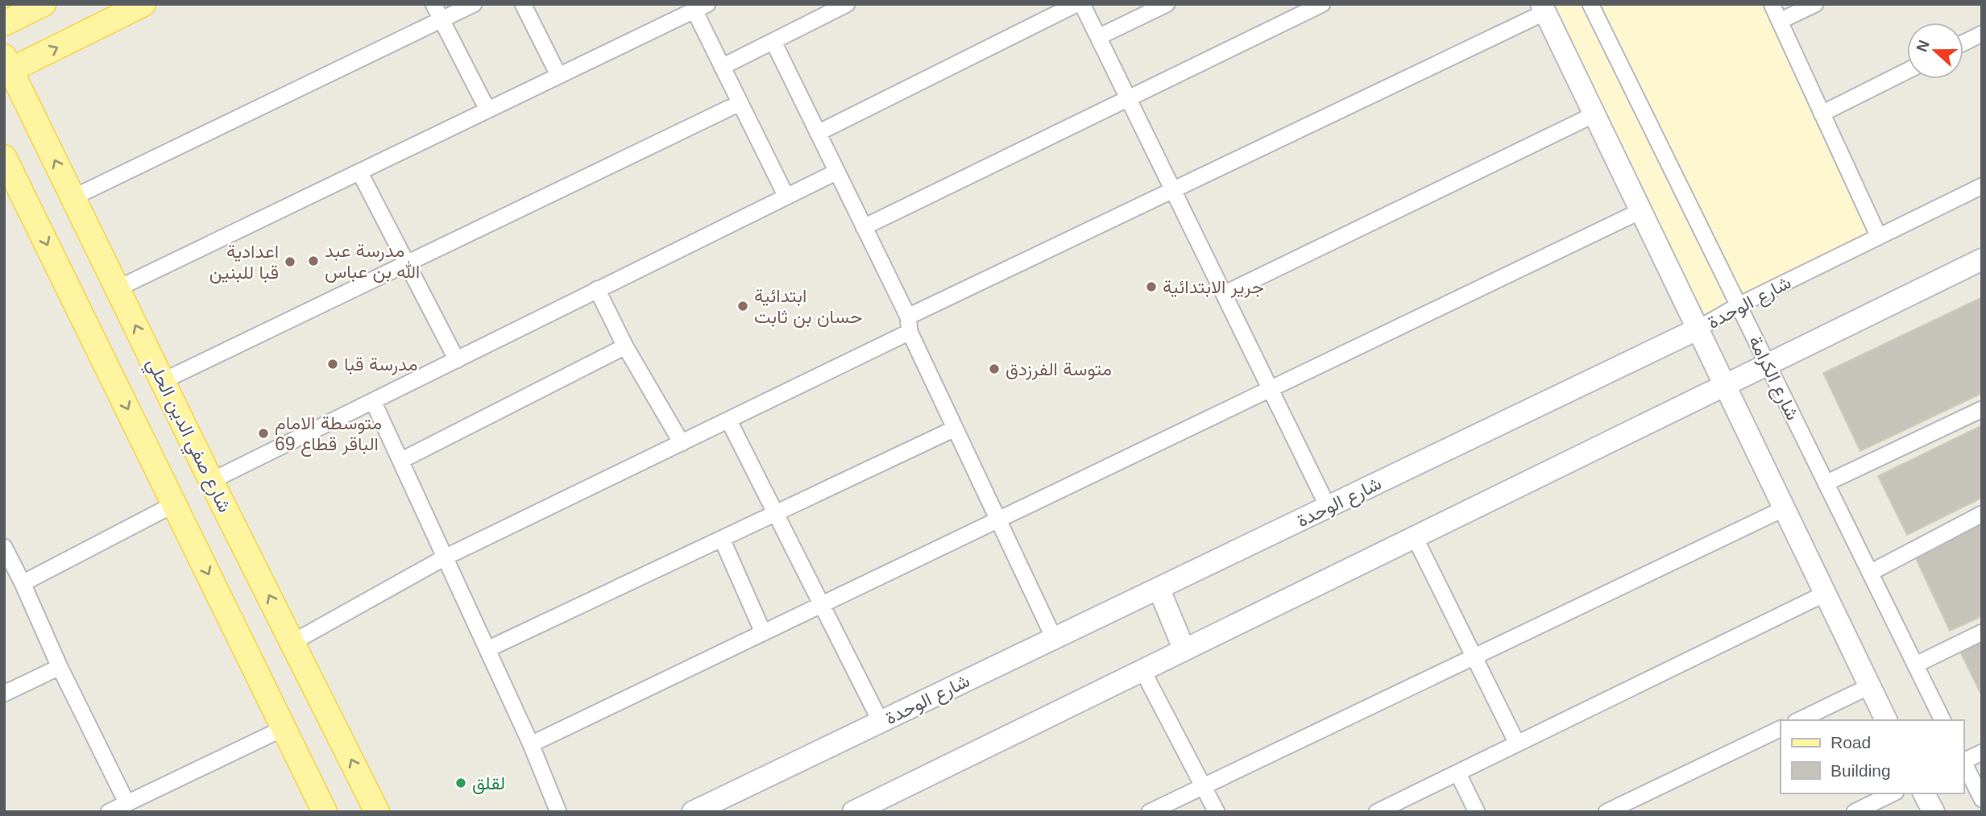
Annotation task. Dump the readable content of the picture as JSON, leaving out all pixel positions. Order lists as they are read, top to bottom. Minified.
{"streets":{"main road":["شارع صفي الدين الحلي"],"street":["شارع الوحدة","شارع الكرامة"]},"crossings":[["شارع الوحدة","شارع الكرامة"]],"places":["مدرسة عبد الله بن عباس","اعدادية قبا للبنين","جرير الابتدائية","ابتدائية حسان بن ثابت","مدرسة قبا","متوسة الفرزدق","متوسطة الامام الباقر قطاع 69","لقلق"],"legend":["Road","Building"],"north":"left"}
